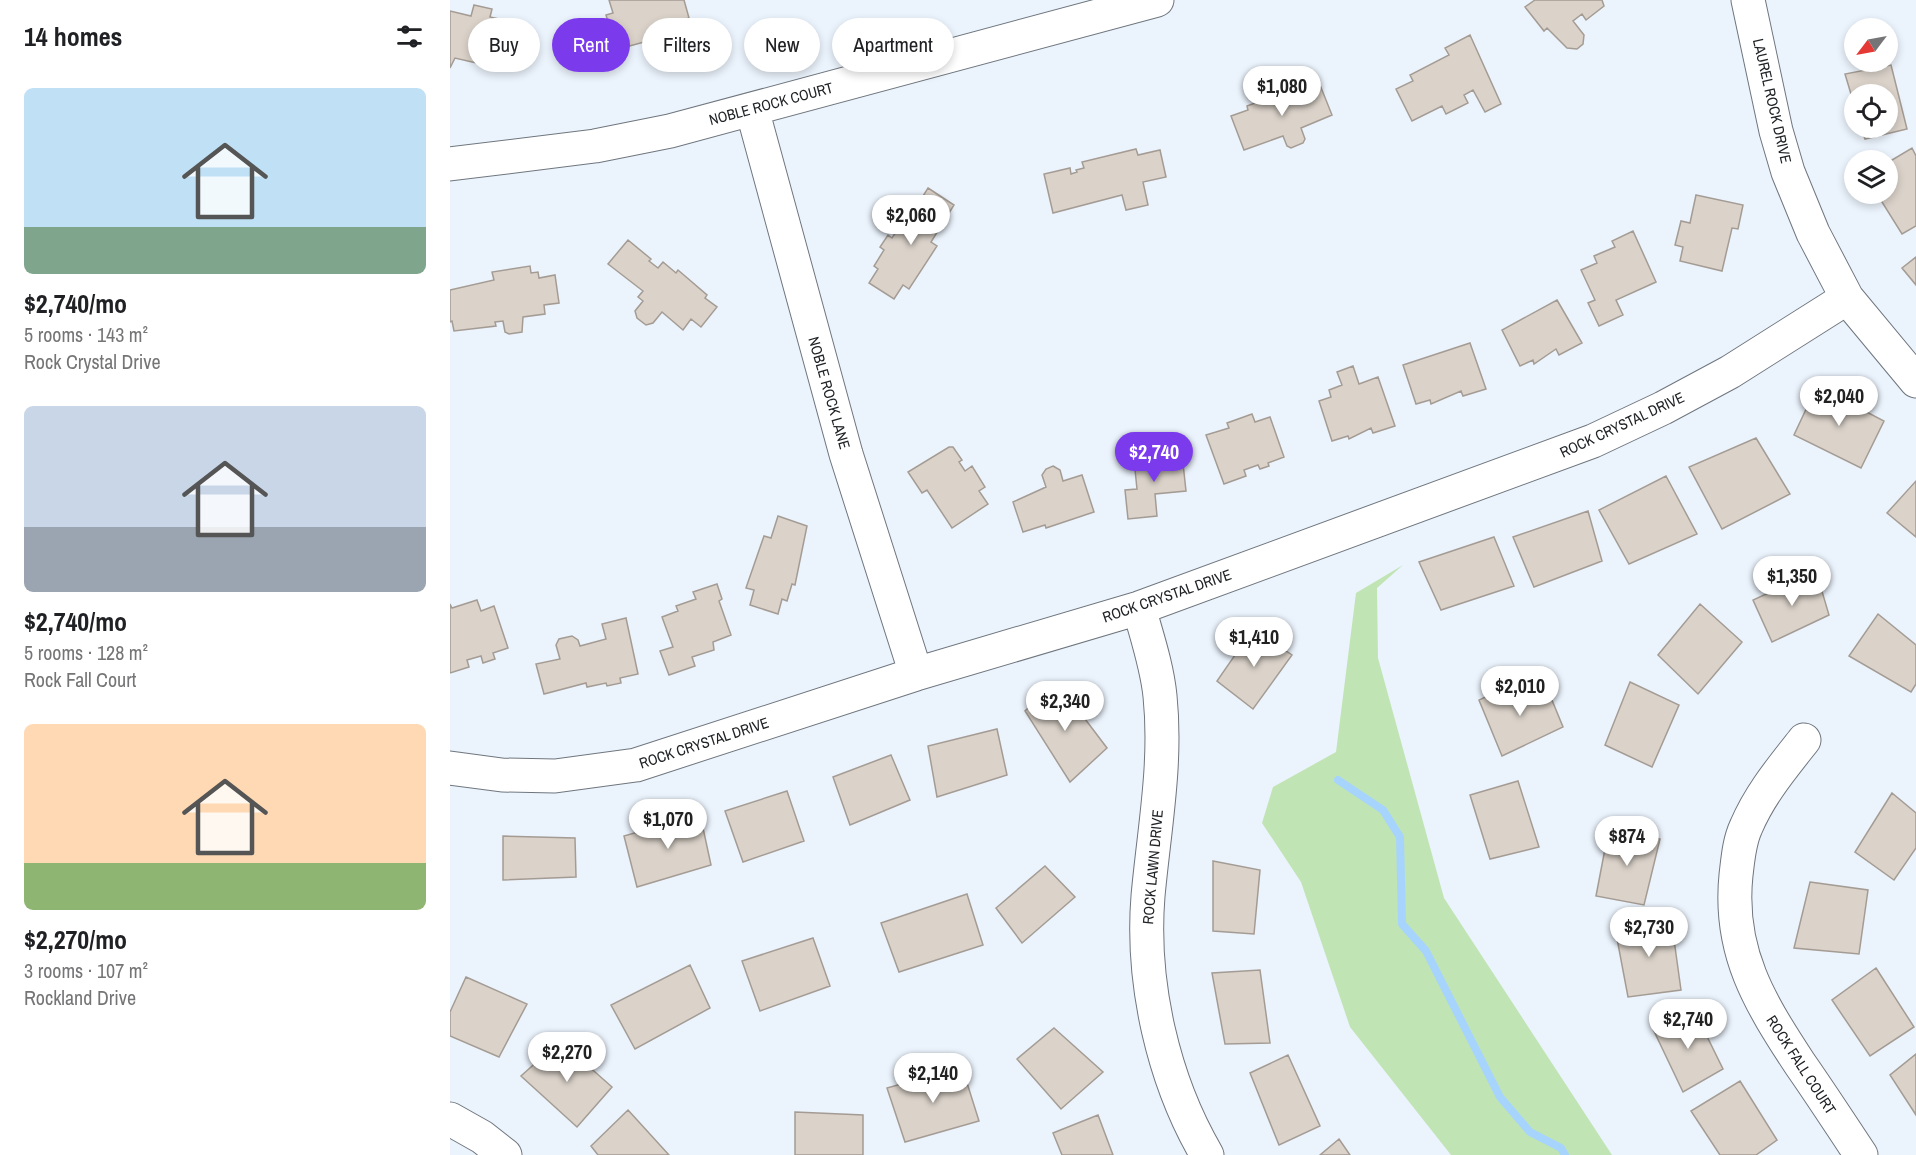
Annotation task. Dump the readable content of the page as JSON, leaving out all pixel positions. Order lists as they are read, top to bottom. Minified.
{"streets":{"street":["LAUREL ROCK DRIVE","NOBLE ROCK COURT","NOBLE ROCK LANE","ROCK CRYSTAL DRIVE","ROCK LAWN DRIVE","ROCK FALL COURT"]},"crossings":[["LAUREL ROCK DRIVE","ROCK CRYSTAL DRIVE"],["NOBLE ROCK COURT","NOBLE ROCK LANE"],["NOBLE ROCK LANE","ROCK CRYSTAL DRIVE"],["ROCK CRYSTAL DRIVE","ROCK LAWN DRIVE"]],"north":"bottom left","page":{"heading":"14 homes","chip":["Buy","Rent","Filters","New","Apartment"],"price":["$1,080","$2,060","$2,040","$2,740","$1,350","$1,410","$2,010","$2,340","$1,070","$874","$2,730","$2,740","$2,270","$2,140"],"list":[{"name":"$2,740/mo","note":"5 rooms · 143 m² · Rock Crystal Drive"},{"name":"$2,740/mo","note":"5 rooms · 128 m² · Rock Fall Court"},{"name":"$2,270/mo","note":"3 rooms · 107 m² · Rockland Drive"}]}}
